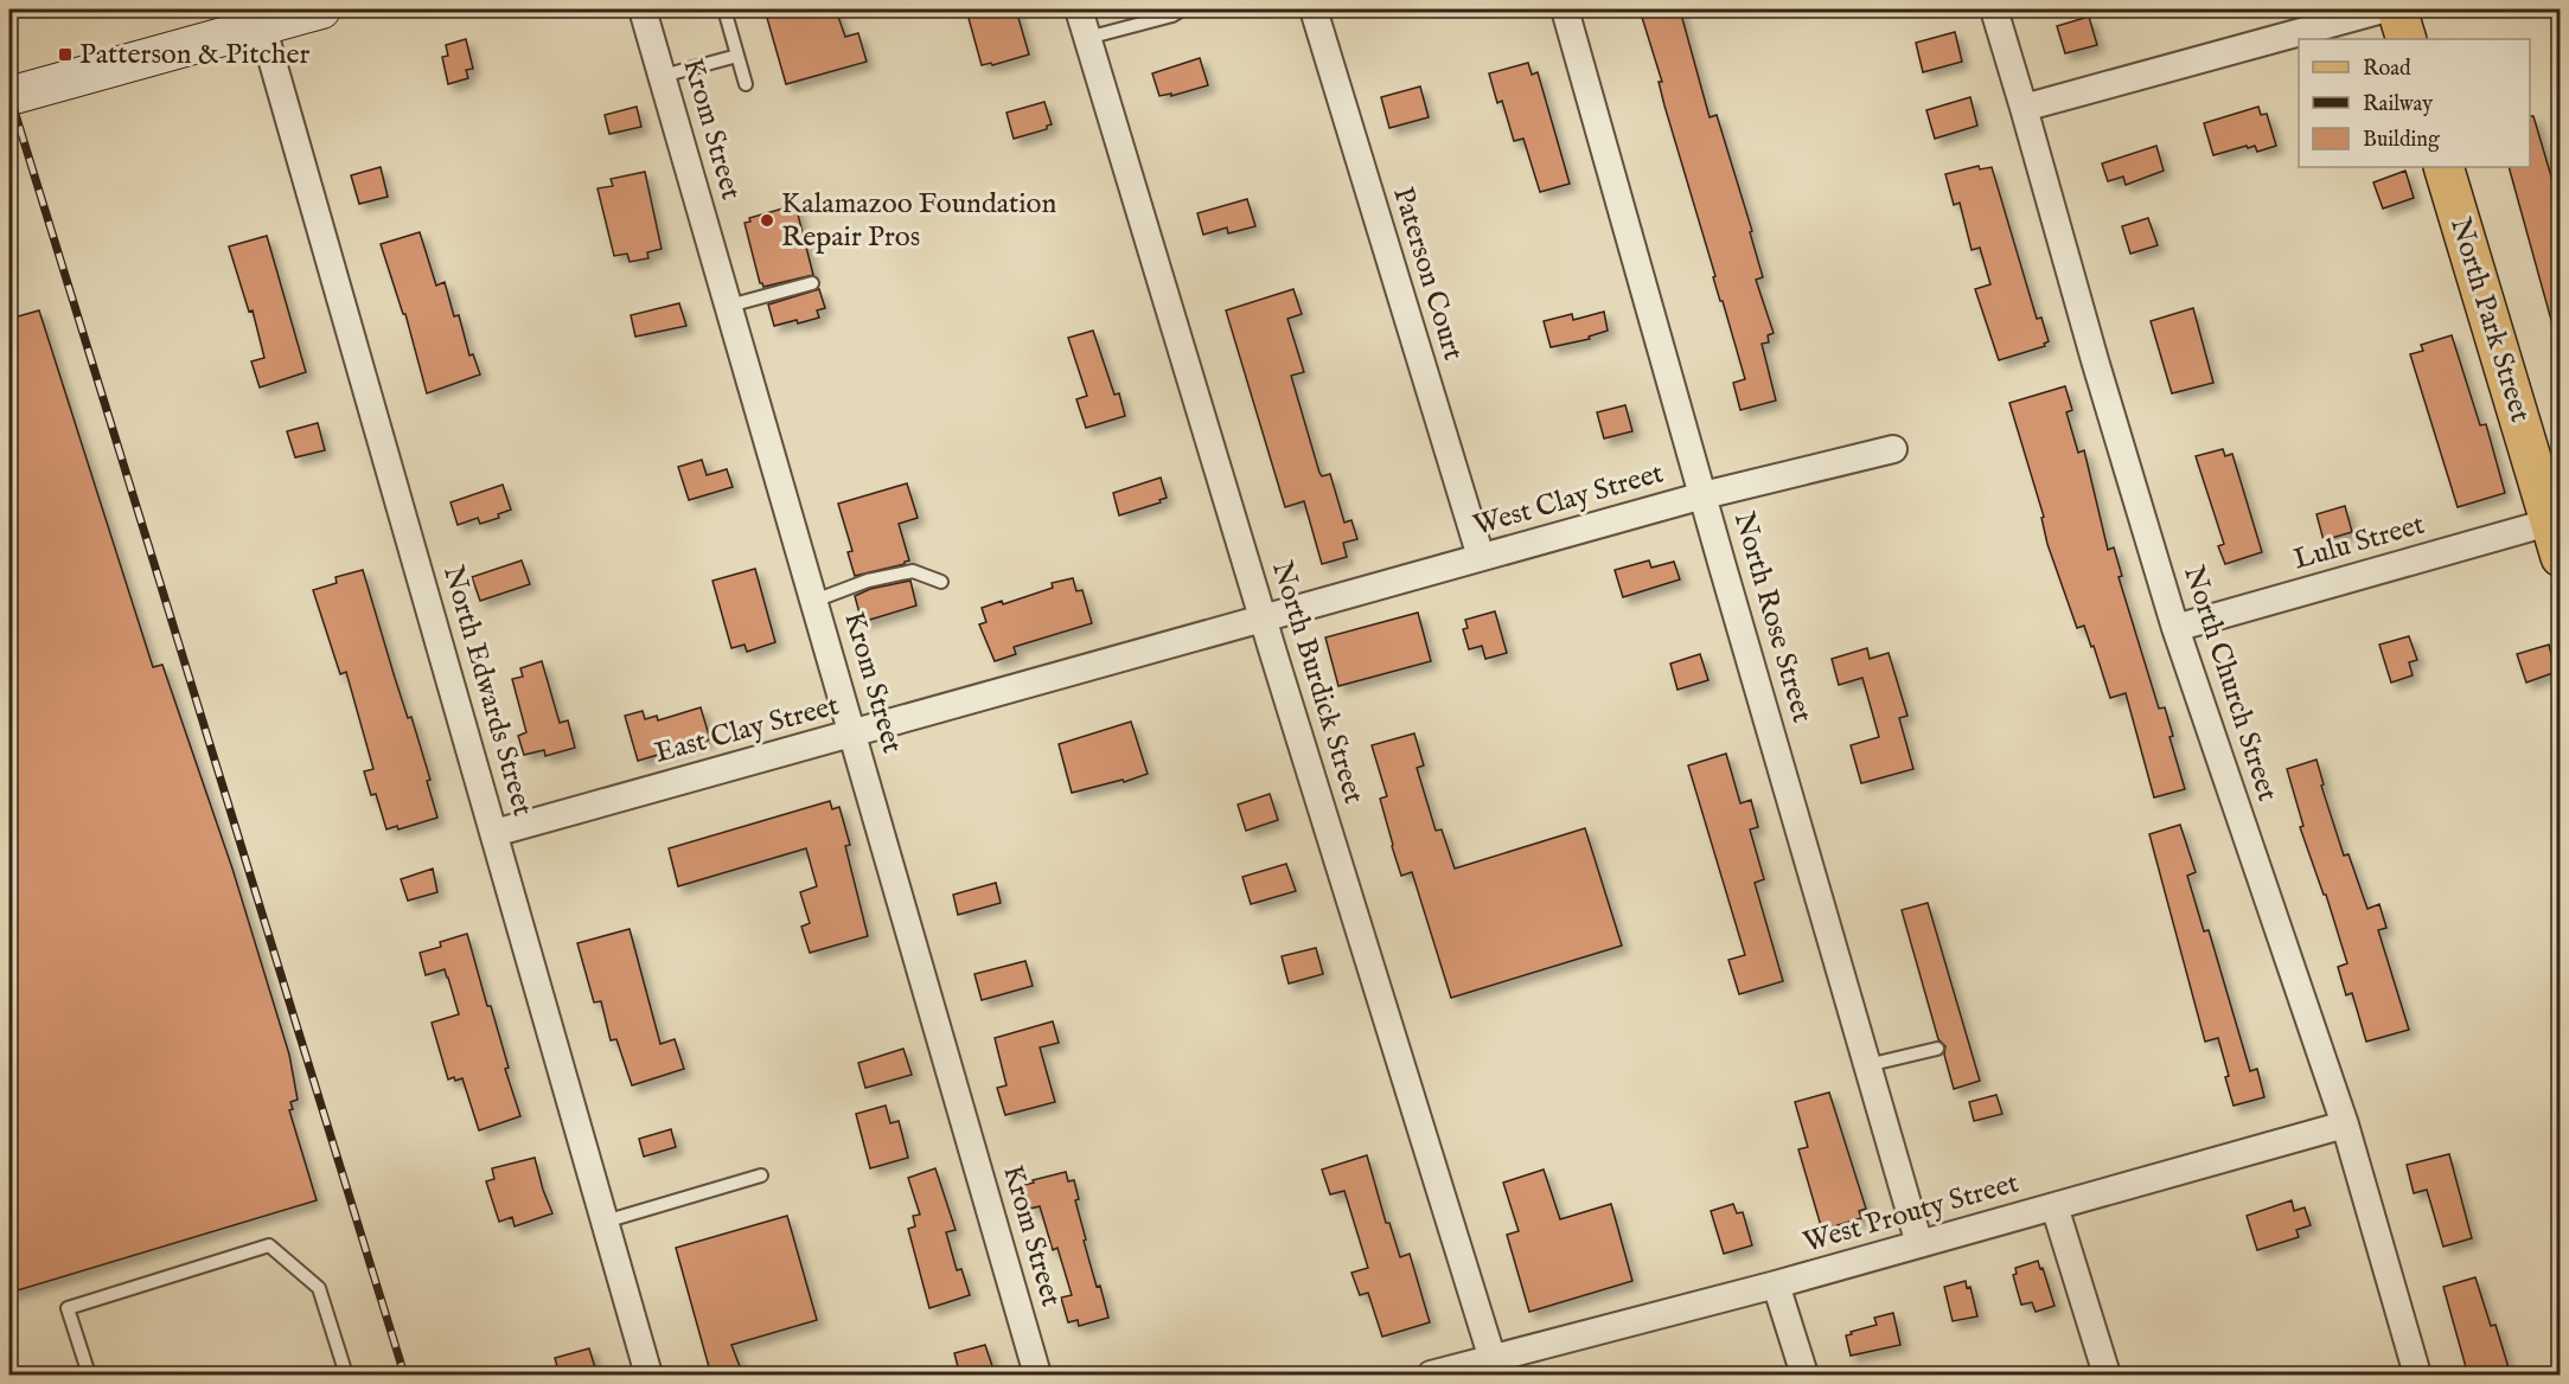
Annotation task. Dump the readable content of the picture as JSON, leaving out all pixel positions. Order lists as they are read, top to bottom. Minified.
{"streets":{"main road":["North Park Street"],"street":["Krom Street","Paterson Court","West Clay Street","Lulu Street","North Rose Street","North Burdick Street","North Church Street","North Edwards Street","East Clay Street","West Prouty Street"]},"crossings":[["Krom Street","East Clay Street"],["Paterson Court","West Clay Street"],["North Park Street","Lulu Street"],["West Clay Street","North Rose Street"],["West Clay Street","North Burdick Street"],["West Clay Street","East Clay Street"],["Lulu Street","North Church Street"],["North Rose Street","West Prouty Street"],["North Burdick Street","East Clay Street"],["North Burdick Street","West Prouty Street"],["North Church Street","West Prouty Street"],["North Edwards Street","East Clay Street"]],"places":{"transit":["Patterson & Pitcher"],"other":["Kalamazoo Foundation Repair Pros"]},"legend":["Road","Railway","Building"]}
